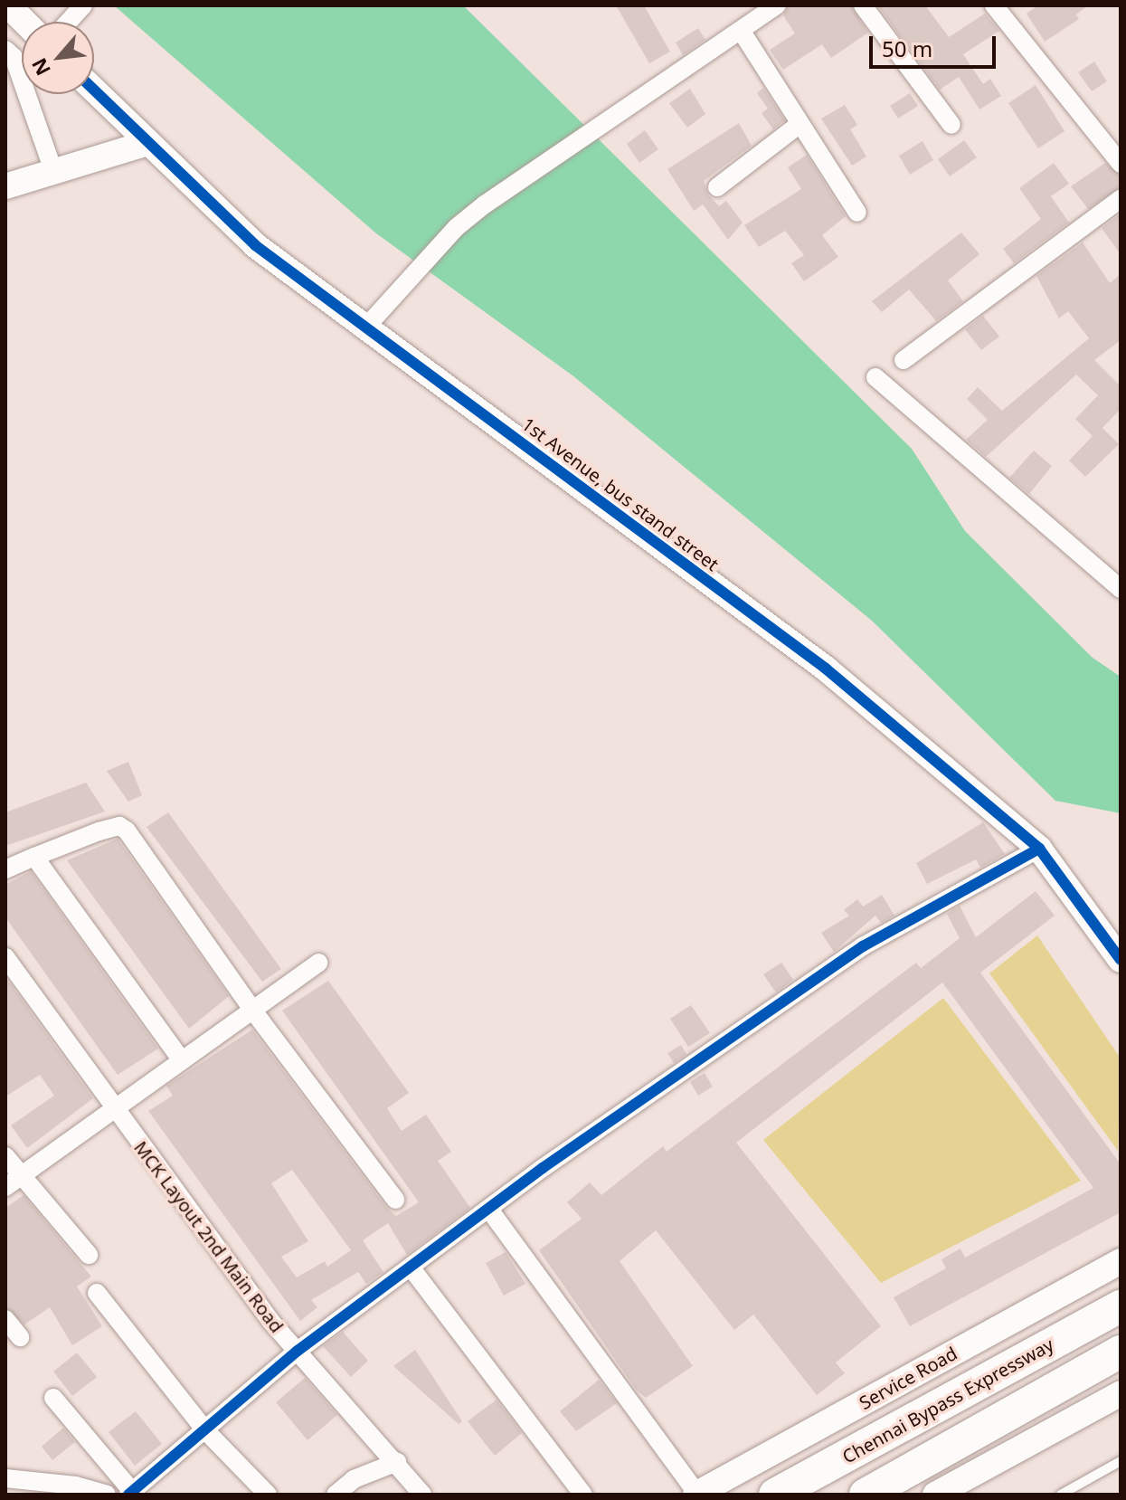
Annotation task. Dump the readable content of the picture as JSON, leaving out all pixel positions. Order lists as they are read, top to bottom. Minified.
{"streets":{"highway":["Chennai Bypass Expressway"],"street":["1st Avenue, bus stand street","MCK Layout 2nd Main Road","Service Road"]},"scale_bar":"50 m","north":"bottom left"}
